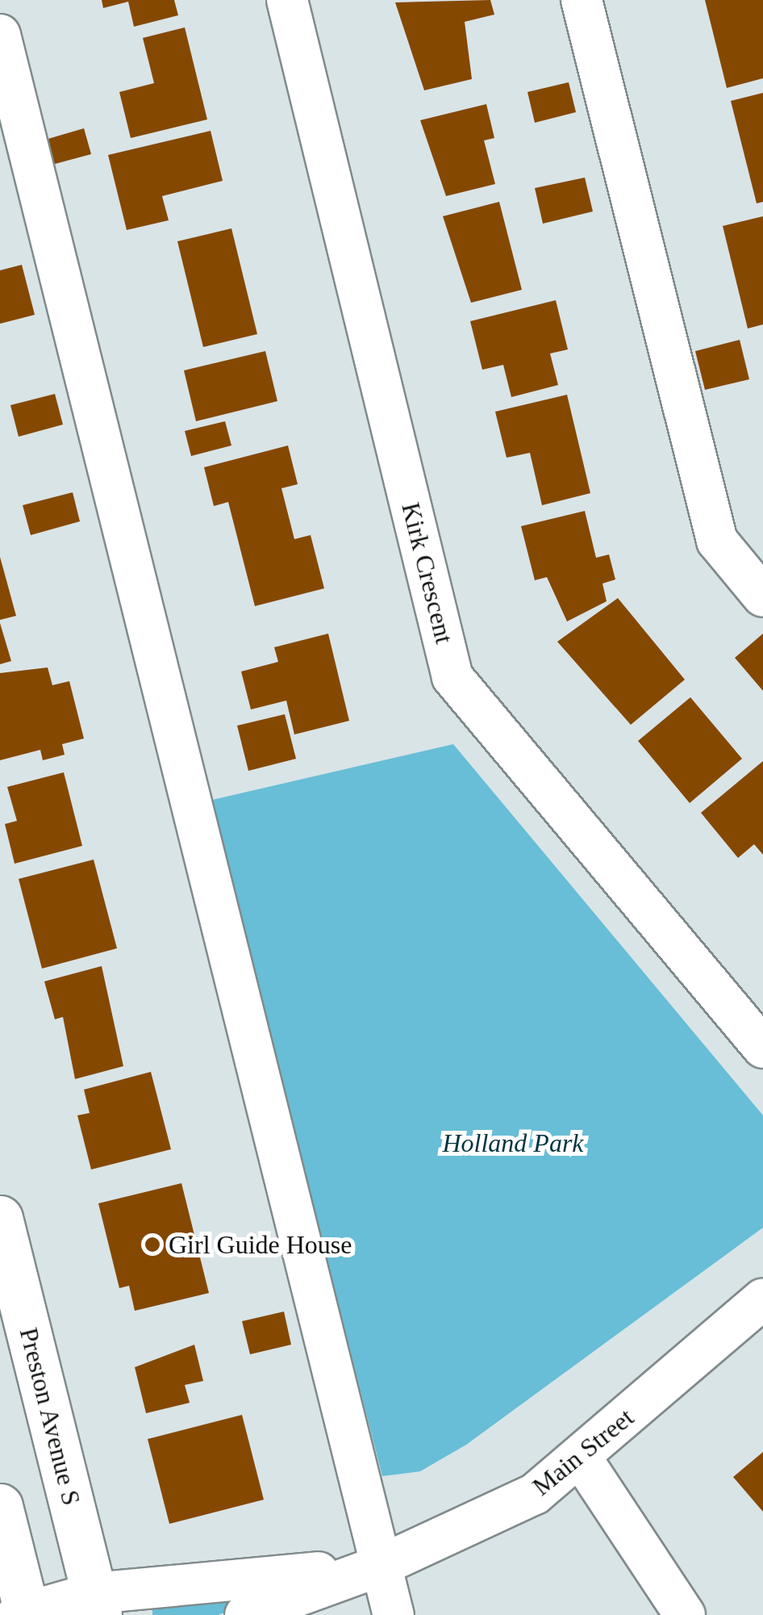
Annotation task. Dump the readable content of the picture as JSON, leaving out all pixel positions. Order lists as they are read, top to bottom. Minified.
{"streets":{"main road":["Preston Avenue S"],"street":["Kirk Crescent","Main Street"]},"crossings":[["Preston Avenue S","Main Street"]],"parks":["Holland Park"],"places":["Girl Guide House"]}
